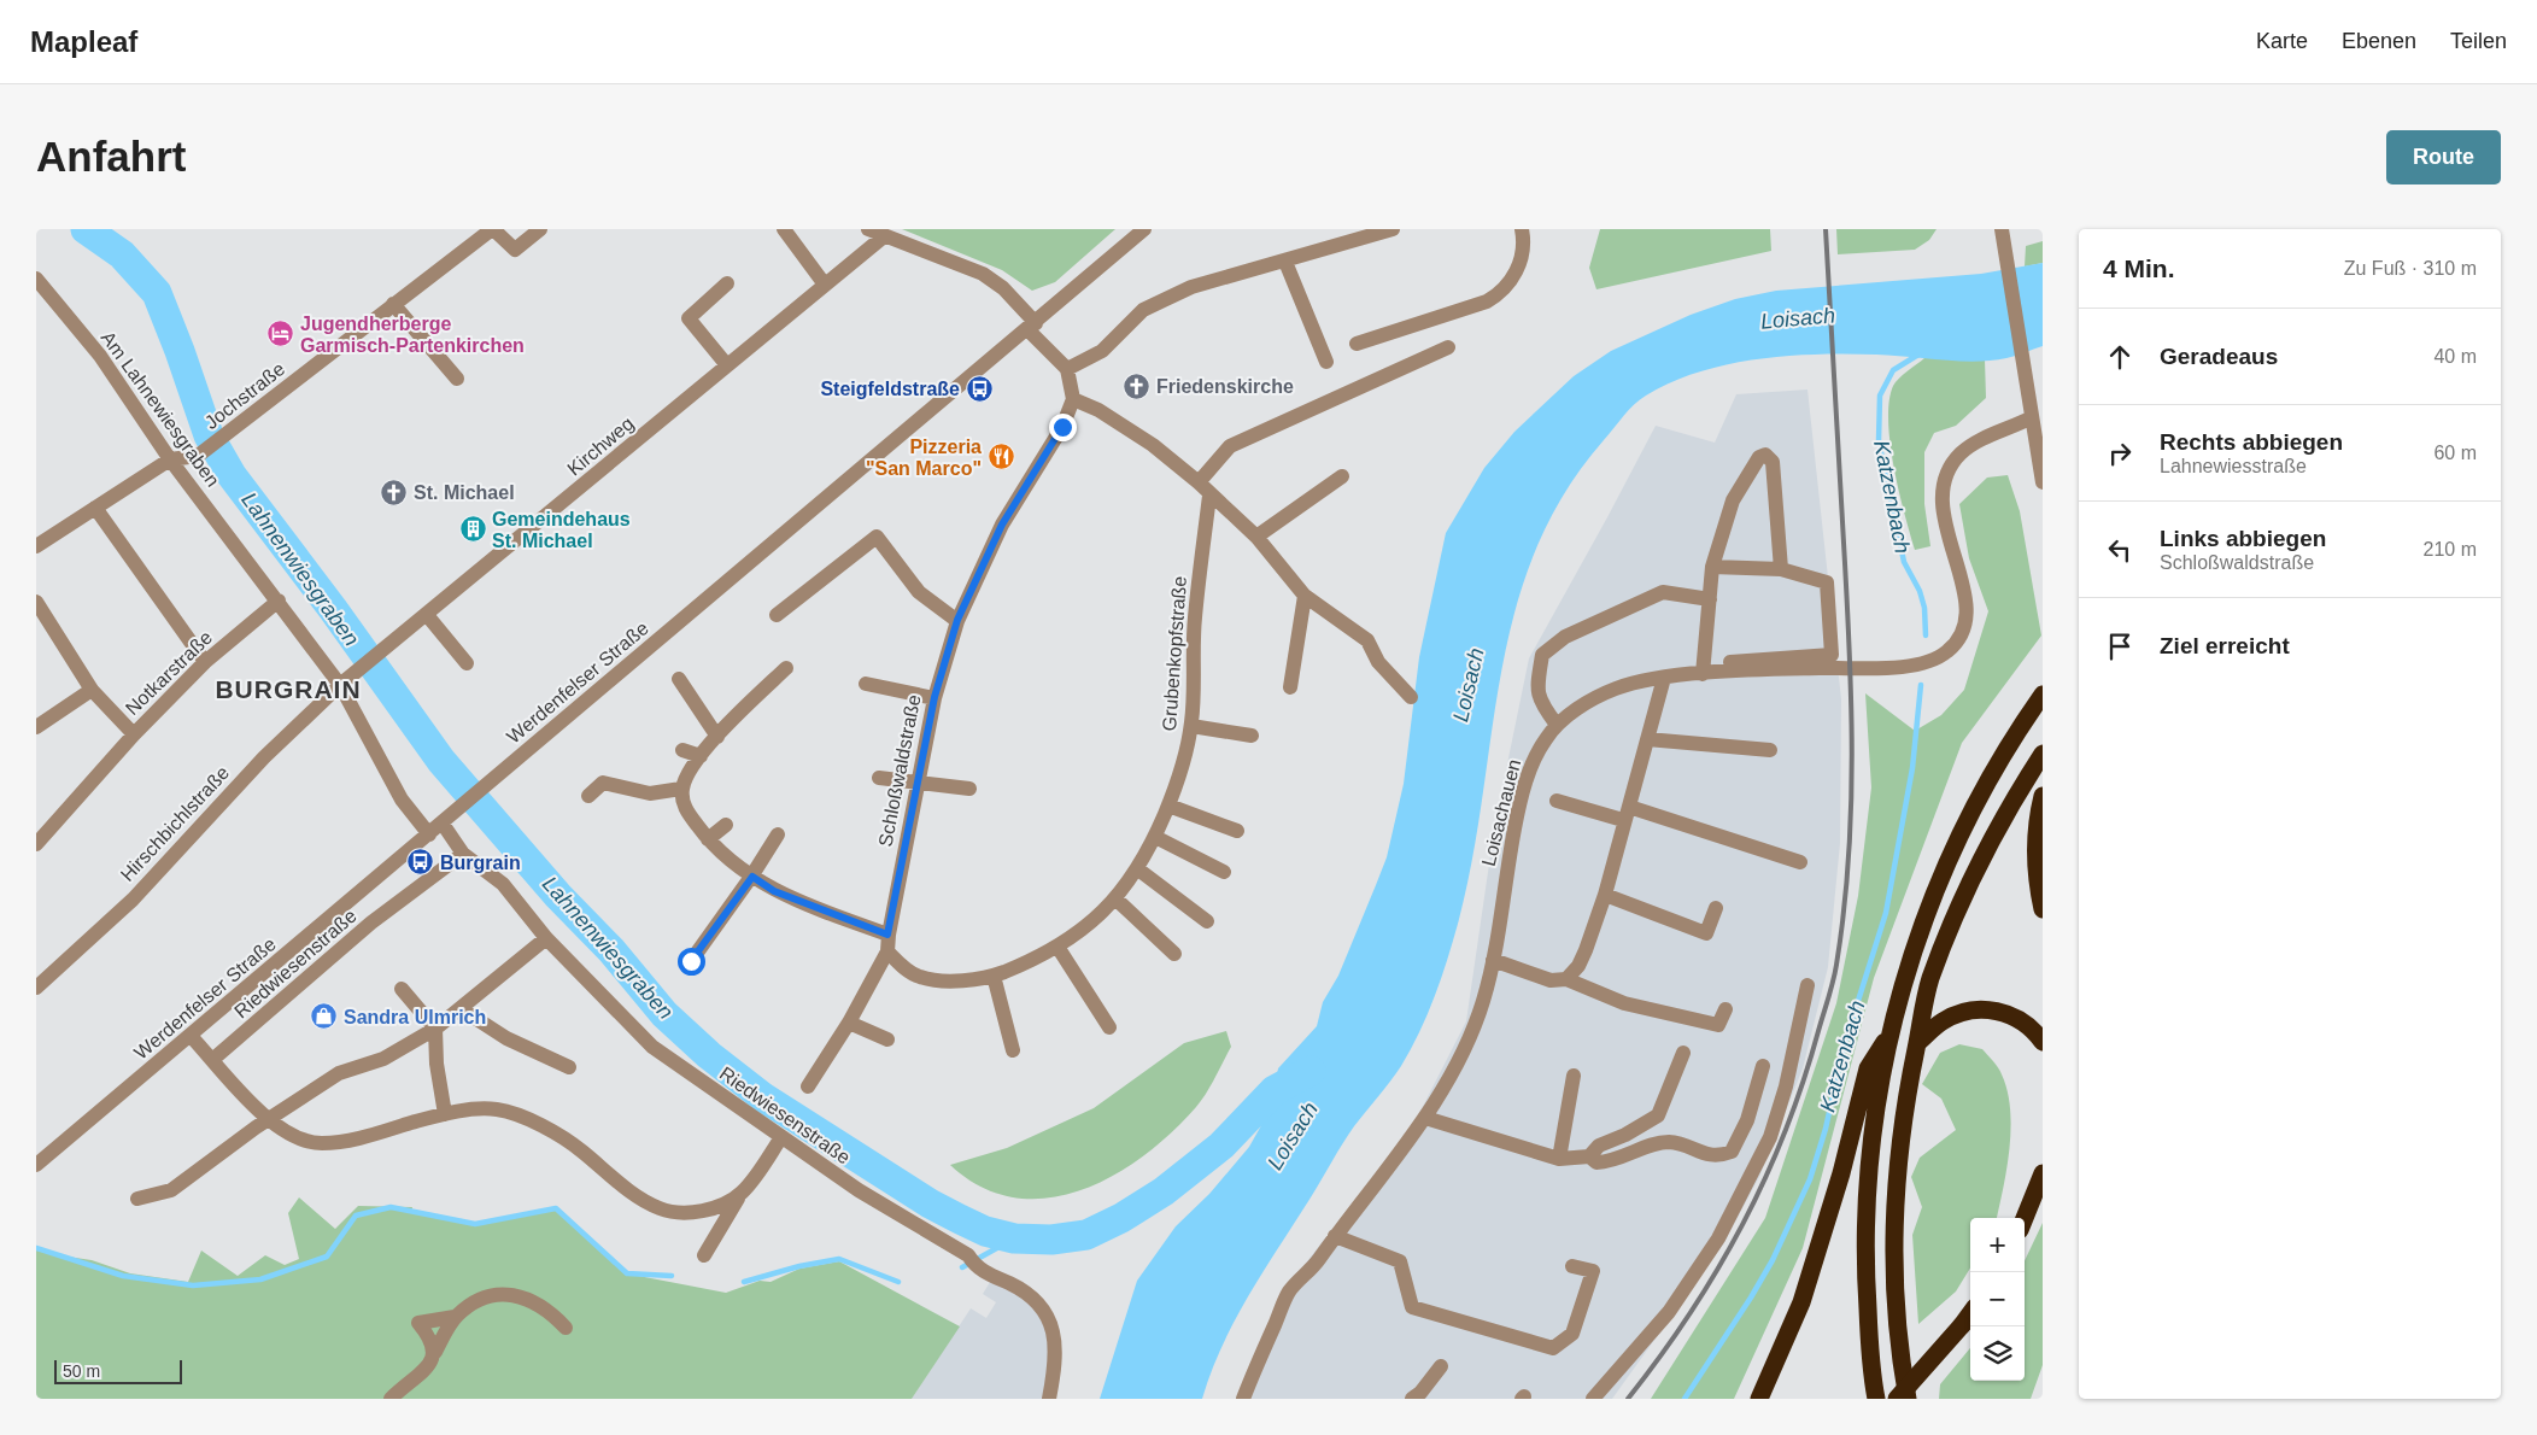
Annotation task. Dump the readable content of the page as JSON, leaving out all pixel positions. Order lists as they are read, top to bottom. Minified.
{"streets":{"street":["Jochstraße","Am Lahnewiesgraben","Kirchweg","Grubenkopfstraße","Notkarstraße","Werdenfelser Straße","Schloßwaldstraße","Loisachauen","Hirschbichlstraße","Riedwiesenstraße"]},"crossings":[["Jochstraße","Am Lahnewiesgraben"],["Am Lahnewiesgraben","Kirchweg"],["Am Lahnewiesgraben","Notkarstraße"],["Am Lahnewiesgraben","Werdenfelser Straße"],["Am Lahnewiesgraben","Hirschbichlstraße"],["Kirchweg","Hirschbichlstraße"],["Grubenkopfstraße","Schloßwaldstraße"],["Werdenfelser Straße","Riedwiesenstraße"]],"districts":["BURGRAIN"],"water":["Loisach","Katzenbach","Lahnenwiesgraben"],"places":{"hotel":["Jugendherberge Garmisch-Partenkirchen"],"church":["Friedenskirche","St. Michael"],"bus stop":["Steigfeldstraße","Burgrain"],"restaurant":["Pizzeria \"San Marco\""],"building":["Gemeindehaus St. Michael"],"shop":["Sandra Ulmrich"]},"scale_bar":"50 m","page":{"header":"Mapleaf","nav":["Karte","Ebenen","Teilen"],"buttons":"Route","title":"Anfahrt","heading":["4 Min.","Zu Fuß · 310 m"],"list":[["Geradeaus","40 m"],["Rechts abbiegen","Lahnewiesstraße","60 m"],["Links abbiegen","Schloßwaldstraße","210 m"],"Ziel erreicht"],"map_buttons":["+","−"],"scale":"50 m"}}
